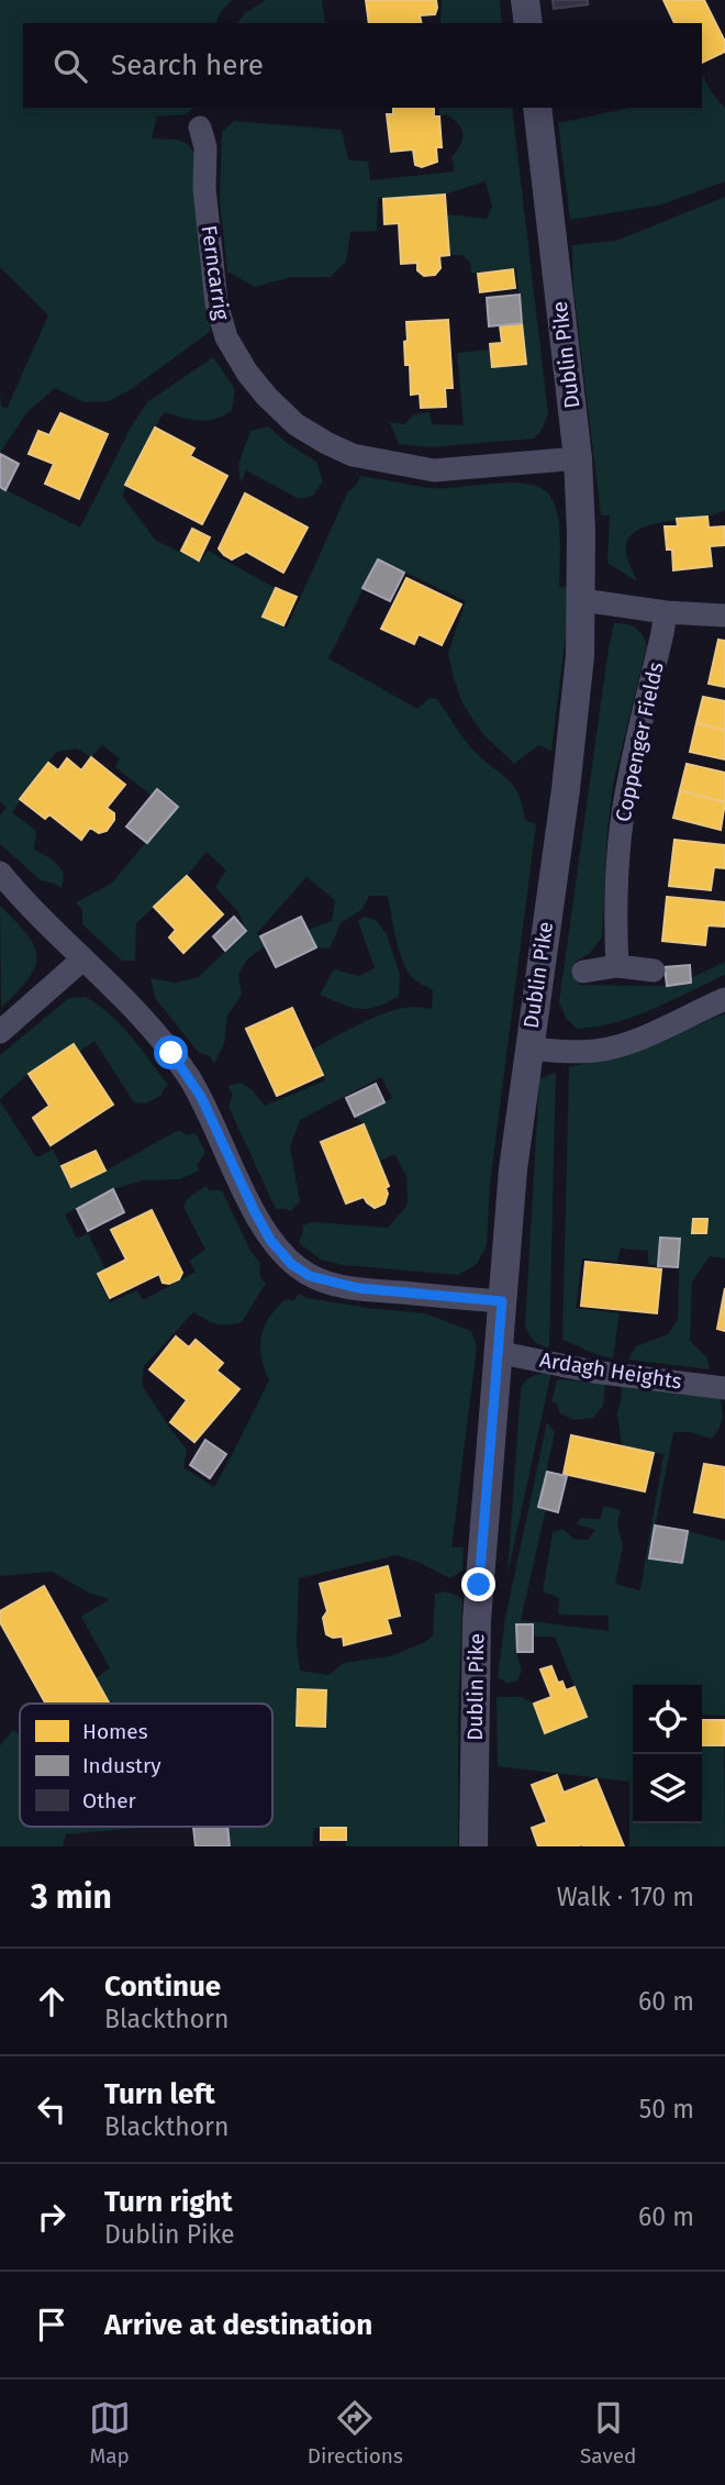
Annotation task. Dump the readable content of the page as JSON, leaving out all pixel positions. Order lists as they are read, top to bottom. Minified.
{"streets":{"street":["Ferncarrig","Dublin Pike","Coppenger Fields","Ardagh Heights"]},"crossings":[["Ferncarrig","Dublin Pike"],["Dublin Pike","Ardagh Heights"]],"legend":["Homes","Industry","Other"],"page":{"search":"Search here","heading":["3 min","Walk · 170 m"],"list":[["Continue","Blackthorn","60 m"],["Turn left","Blackthorn","50 m"],["Turn right","Dublin Pike","60 m"],"Arrive at destination"],"nav":["Map","Directions","Saved"]}}
